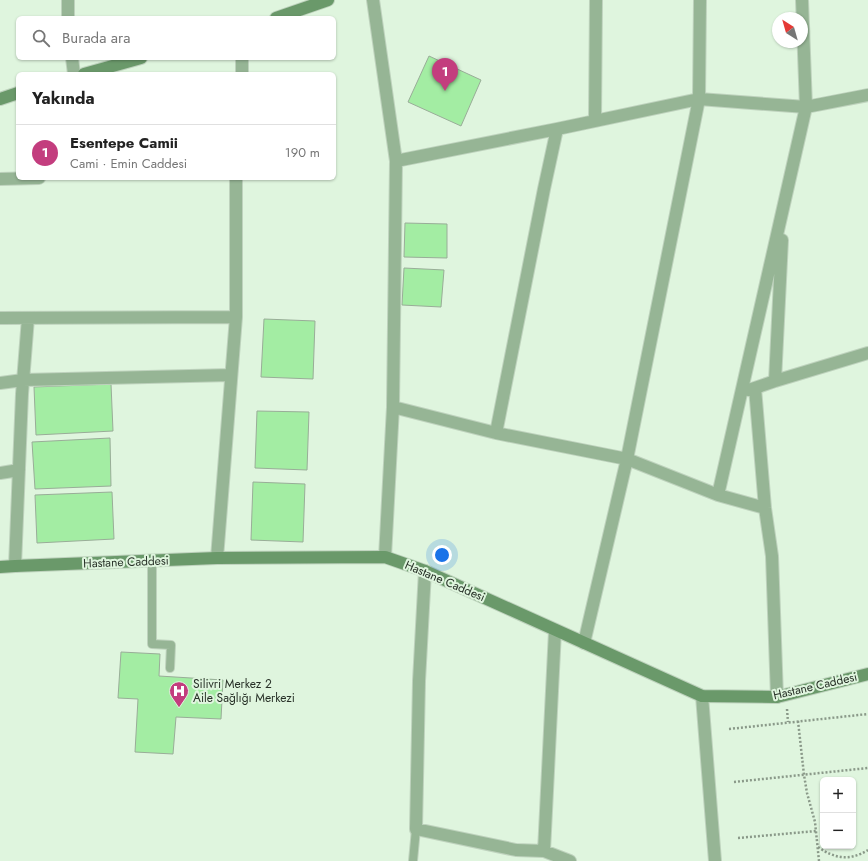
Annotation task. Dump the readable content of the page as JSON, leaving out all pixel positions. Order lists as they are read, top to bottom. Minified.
{"streets":{"street":["Hastane Caddesi"]},"places":{"hospital":["Silivri Merkez 2 Aile Sağlığı Merkezi"]},"north":"top left","page":{"search":"Burada ara","pins":"1","heading":"Yakında","list":[{"mark":"1","name":"Esentepe Camii","note":"Cami · Emin Caddesi","value":"190 m"}],"map_buttons":["+","−"]}}
